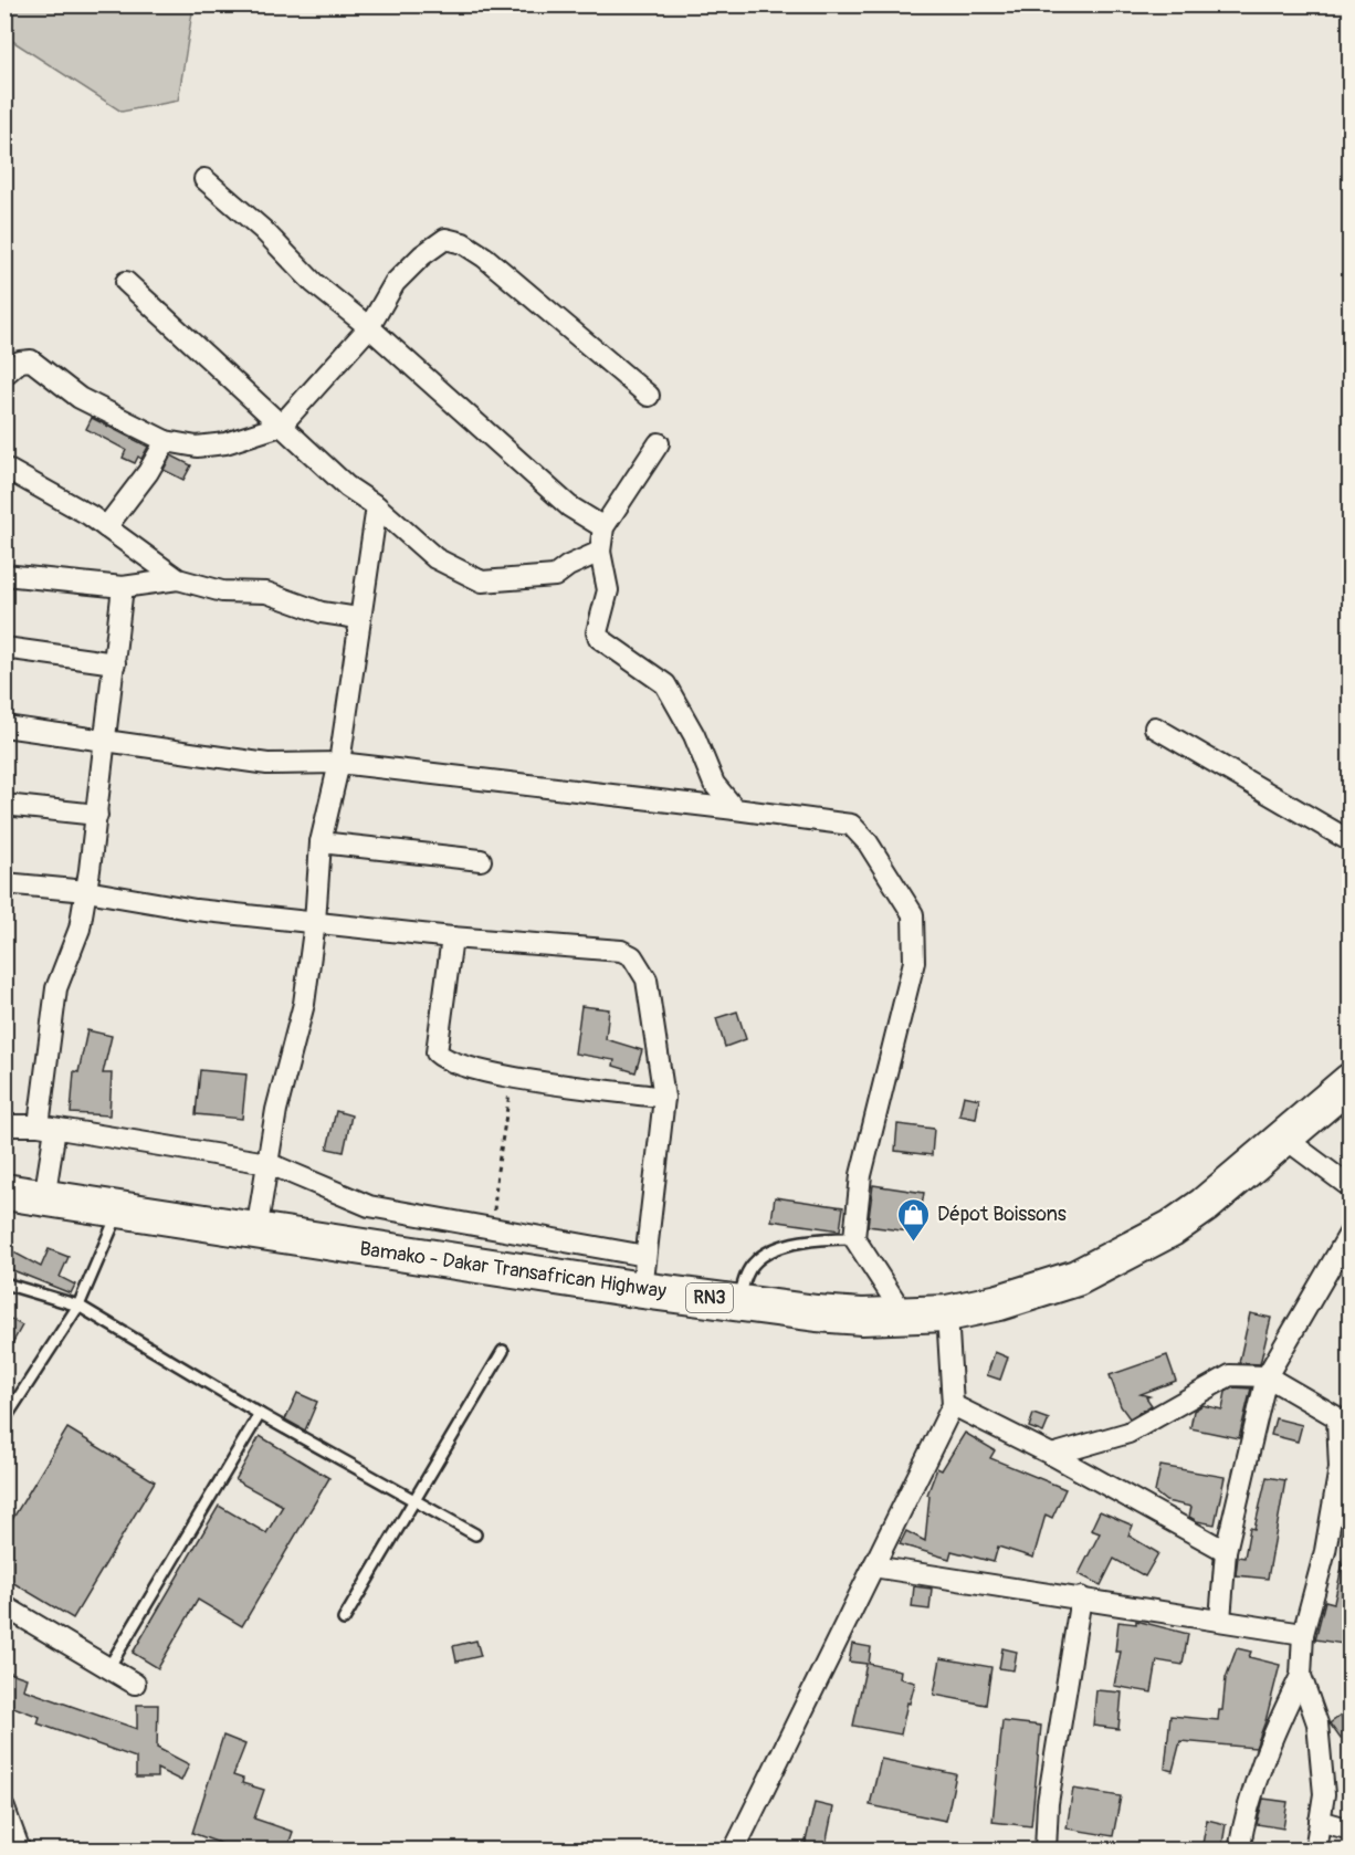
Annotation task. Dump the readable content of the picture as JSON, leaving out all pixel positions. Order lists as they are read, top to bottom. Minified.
{"streets":{"highway":["Bamako - Dakar Transafrican Highway","RN3"]},"places":{"shop":["Dépot Boissons"]}}
